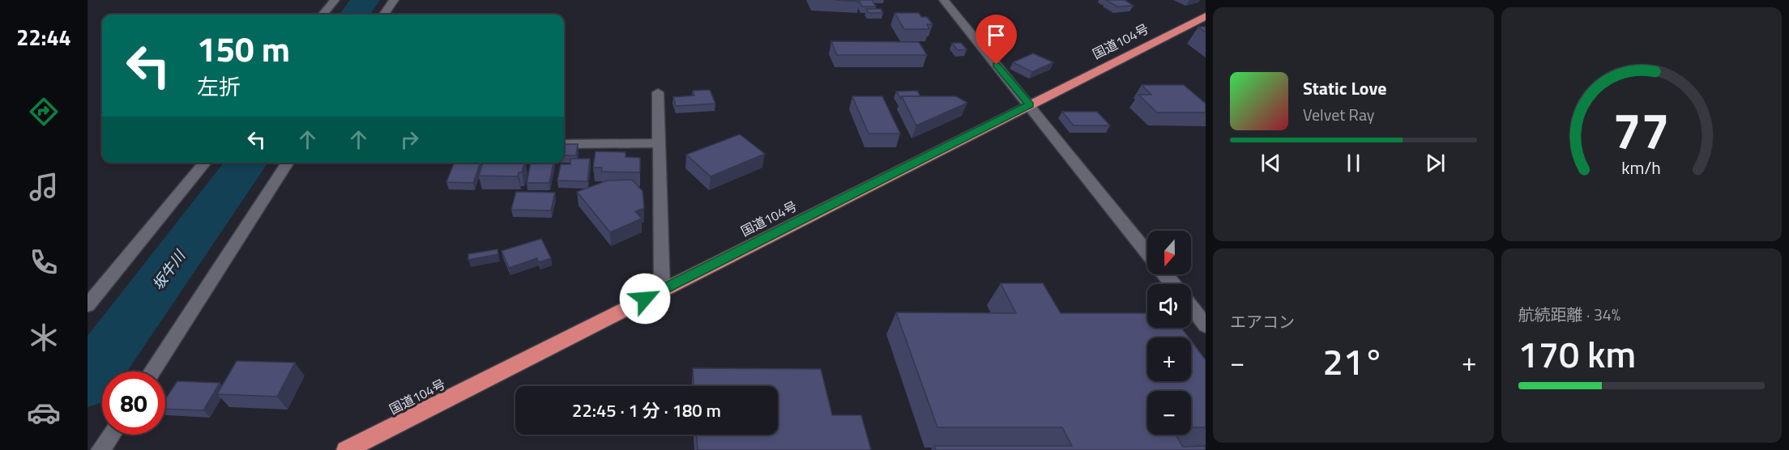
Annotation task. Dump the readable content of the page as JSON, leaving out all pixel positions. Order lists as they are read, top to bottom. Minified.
{"streets":{"highway":["国道104号"]},"water":["坂牛川"],"north":"bottom","page":{"tabs":"22:44","turn":["150 m","左折"],"song":["Static Love","Velvet Ray"],"map_buttons":["+","−"],"tile":["エアコン",["航続距離 · 34%","170 km"]],"heat":["−","21°","+"],"limit":"80","trip":"22:45 · 1 分 · 180 m","gauge":["77","km/h"]}}
